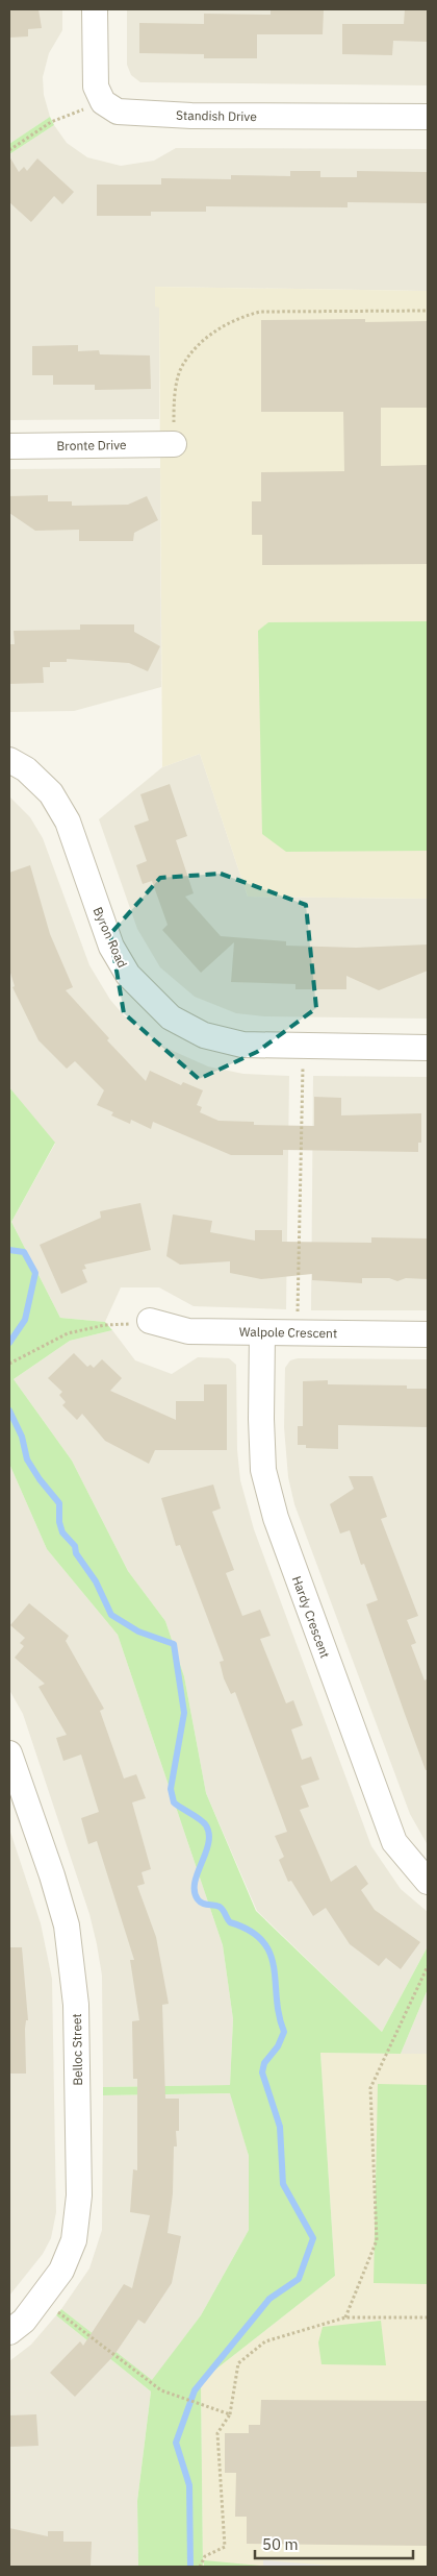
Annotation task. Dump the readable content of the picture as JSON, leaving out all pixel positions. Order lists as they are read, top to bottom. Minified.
{"streets":{"street":["Standish Drive","Bronte Drive","Byron Road","Walpole Crescent","Hardy Crescent","Belloc Street"]},"crossings":[["Walpole Crescent","Hardy Crescent"]],"scale_bar":"50 m"}
